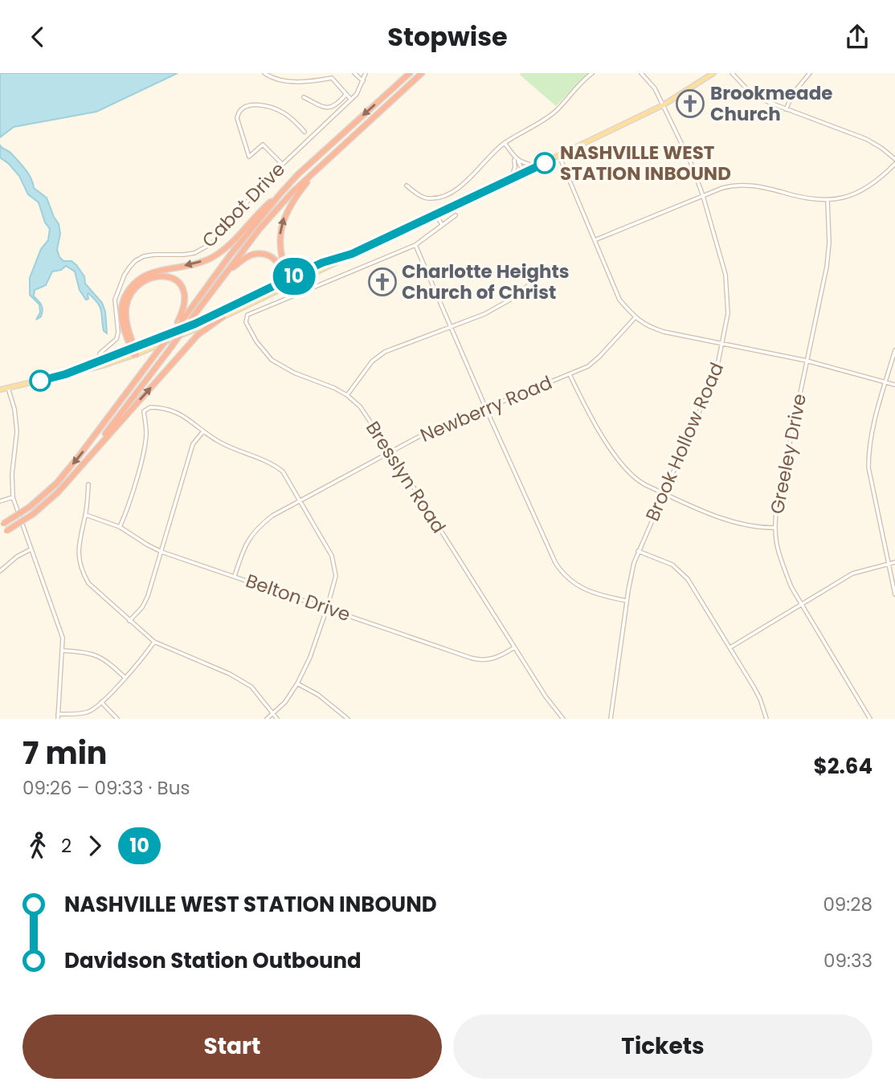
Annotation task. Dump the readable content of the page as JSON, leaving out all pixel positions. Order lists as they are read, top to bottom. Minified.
{"streets":{"street":["Cabot Drive","Newberry Road","Brook Hollow Road","Greeley Drive","Bresslyn Road","Belton Drive"]},"crossings":[["Newberry Road","Bresslyn Road"],["Newberry Road","Belton Drive"],["Bresslyn Road","Belton Drive"]],"places":{"church":["Brookmeade Church","Charlotte Heights Church of Christ"],"other":["NASHVILLE WEST STATION INBOUND"]},"lines":["bus line 10"],"page":{"header":"Stopwise","on_map":"10","heading":["7 min","09:26 – 09:33 · Bus","$2.64"],"legs":["2","10"],"list":[{"name":"NASHVILLE WEST STATION INBOUND","value":"09:28"},{"name":"Davidson Station Outbound","value":"09:33"}],"buttons":["Start","Tickets"]}}
